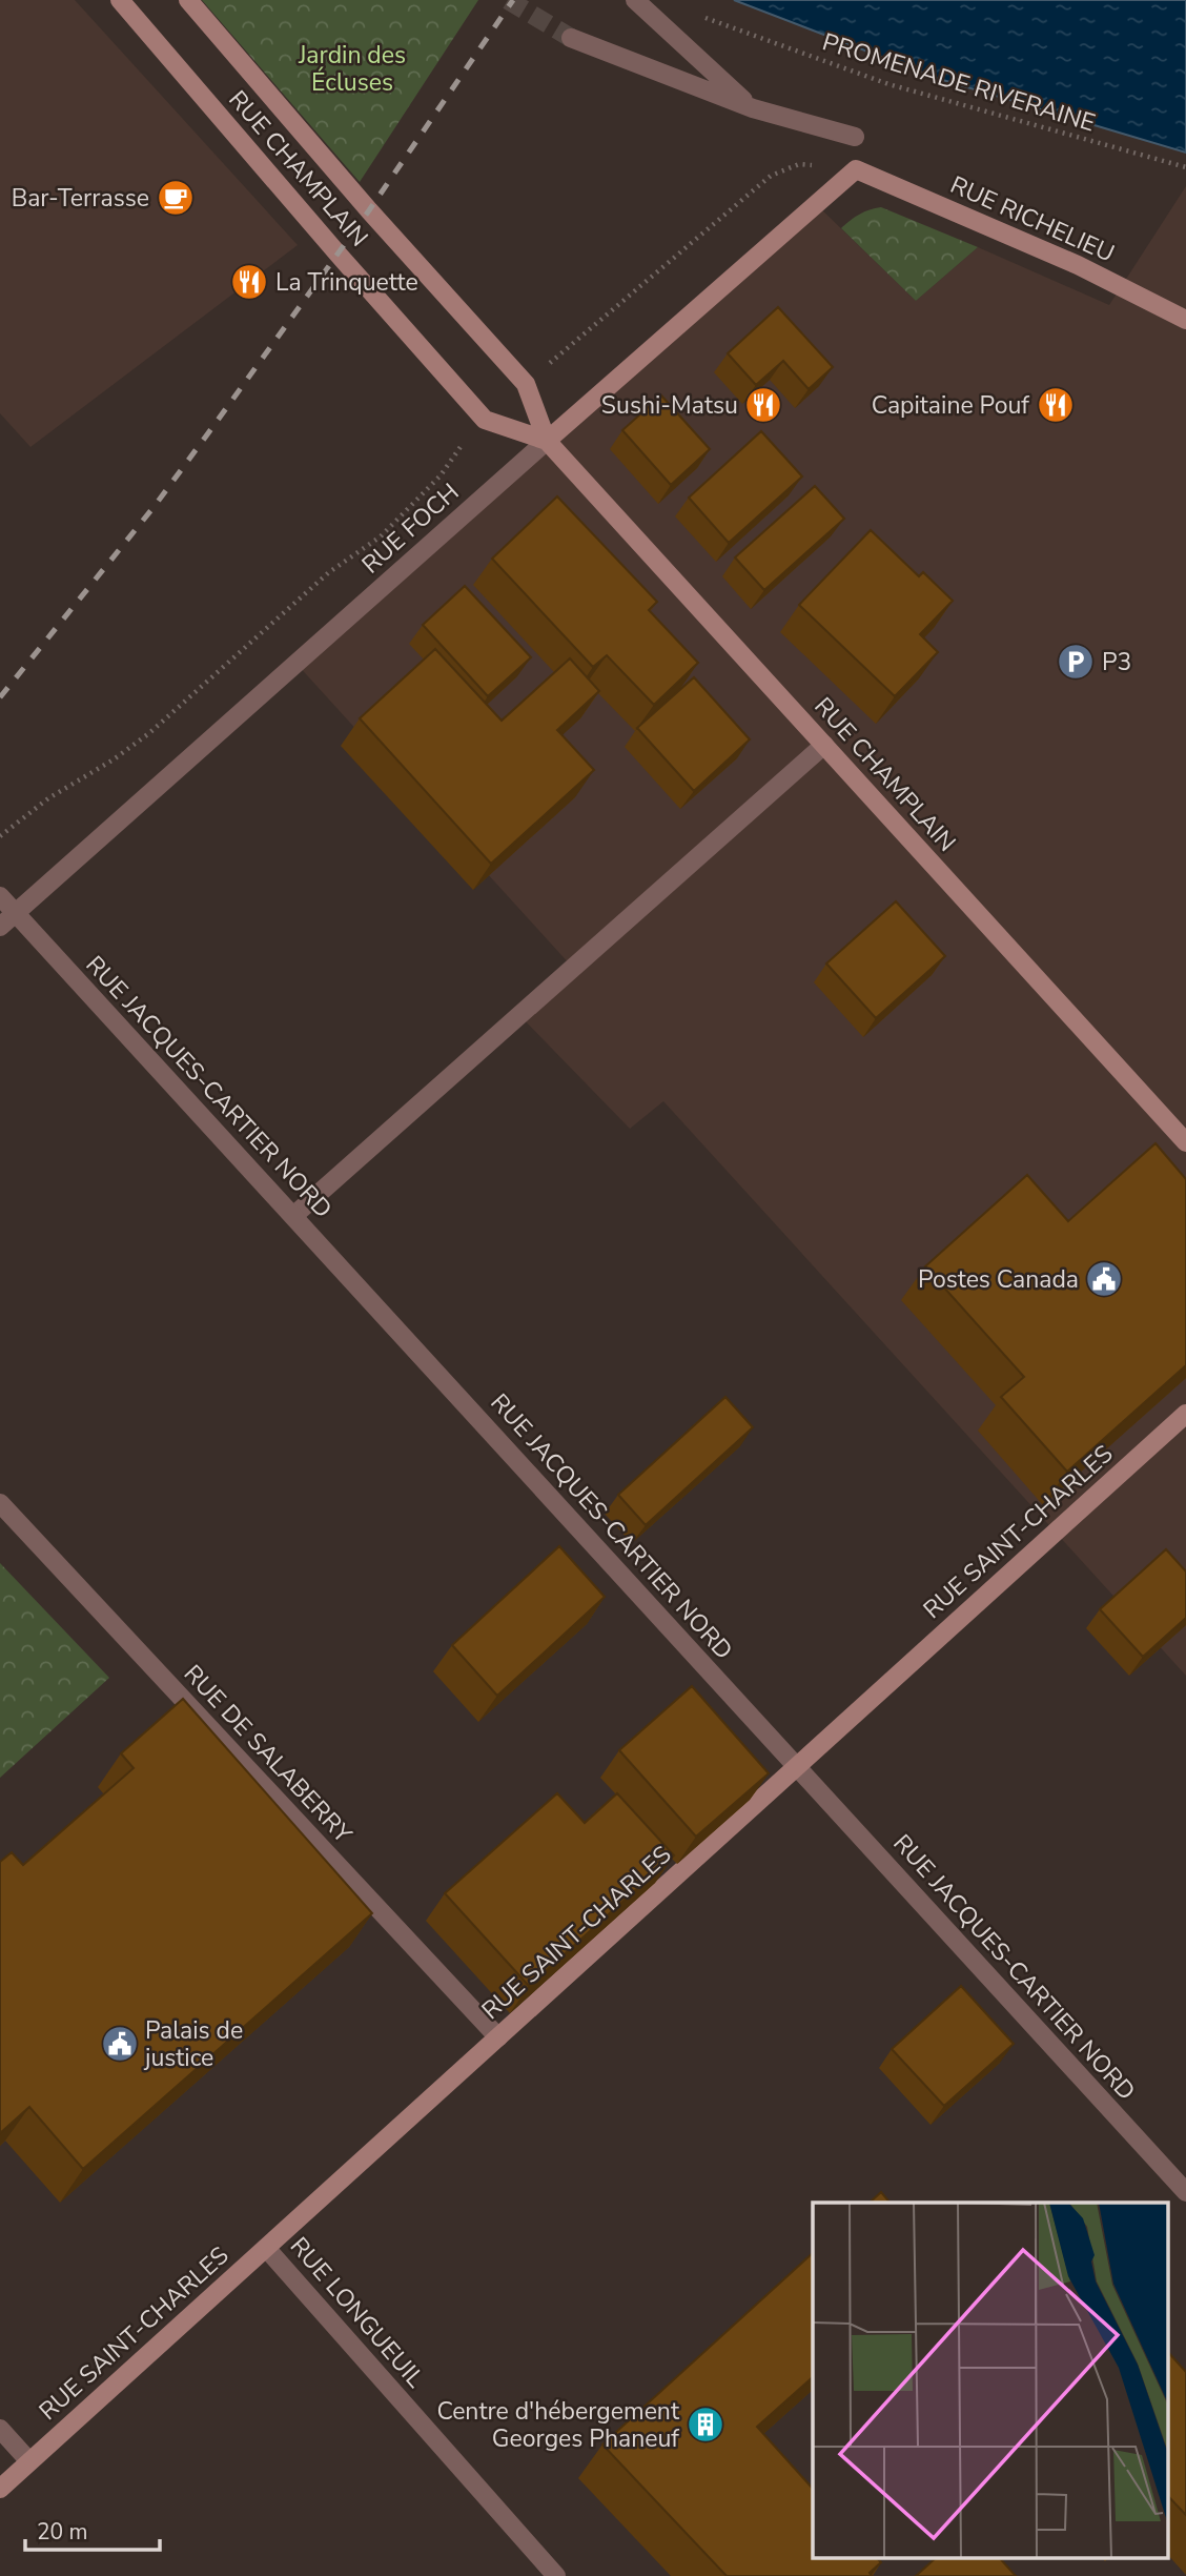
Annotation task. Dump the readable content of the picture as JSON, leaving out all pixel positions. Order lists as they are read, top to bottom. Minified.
{"streets":{"street":["RUE CHAMPLAIN","RUE RICHELIEU","RUE FOCH","RUE JACQUES-CARTIER NORD","RUE SAINT-CHARLES","RUE DE SALABERRY","RUE LONGUEUIL"],"path":["PROMENADE RIVERAINE"]},"crossings":[["RUE CHAMPLAIN","RUE FOCH"],["RUE RICHELIEU","RUE FOCH"],["RUE FOCH","RUE JACQUES-CARTIER NORD"],["RUE JACQUES-CARTIER NORD","RUE SAINT-CHARLES"],["RUE SAINT-CHARLES","RUE DE SALABERRY"],["RUE SAINT-CHARLES","RUE LONGUEUIL"]],"parks":["Jardin des Écluses"],"places":{"cafe":["Bar-Terrasse"],"restaurant":["La Trinquette","Sushi-Matsu","Capitaine Pouf"],"parking":["P3"],"public building":["Postes Canada","Palais de justice"],"building":["Centre d'hébergement Georges Phaneuf"]},"scale_bar":"20 m"}
